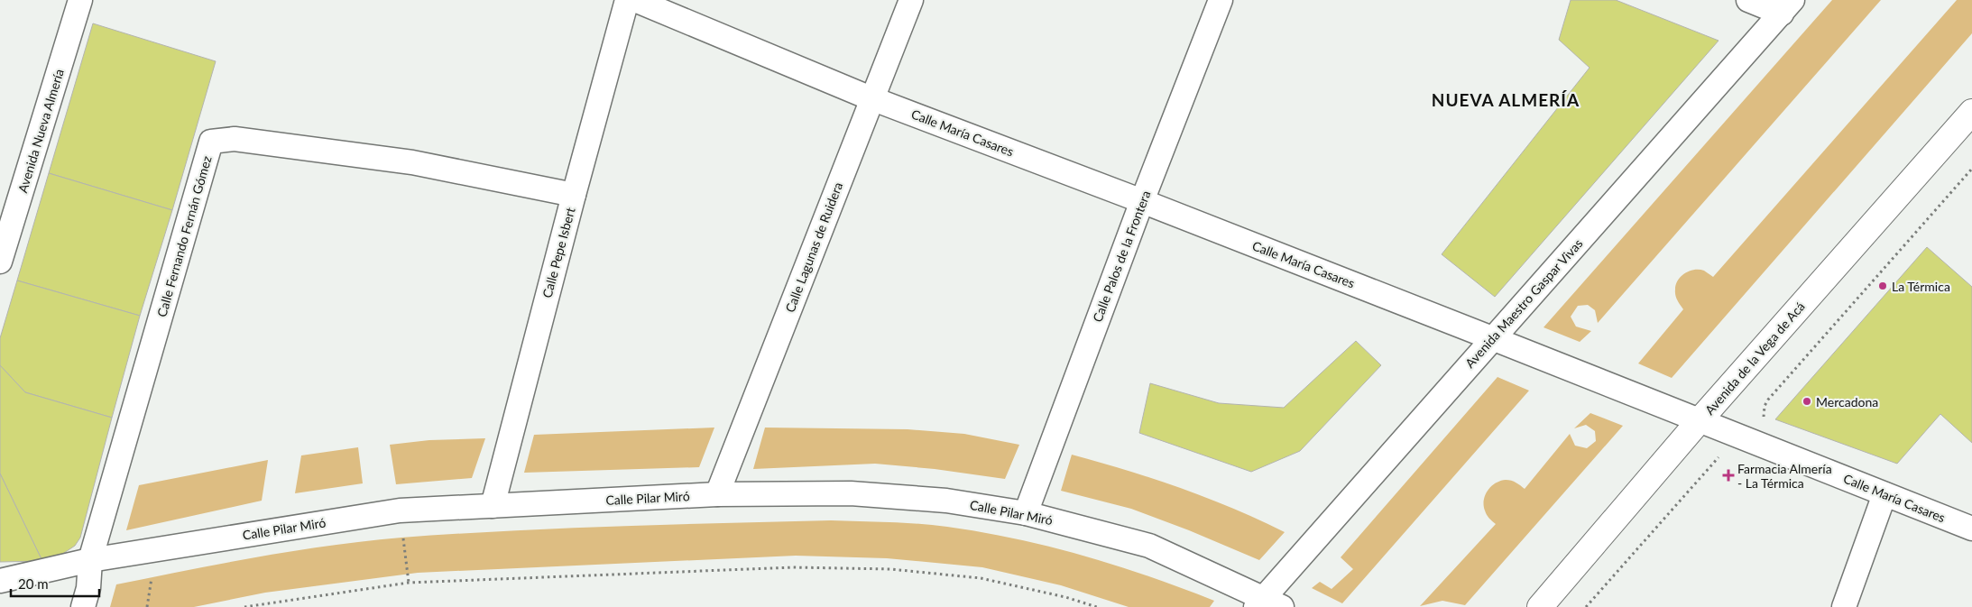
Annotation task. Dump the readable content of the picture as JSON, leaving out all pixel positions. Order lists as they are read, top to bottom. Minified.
{"streets":{"main road":["Avenida de la Vega de Acá"],"street":["Avenida Nueva Almería","Calle María Casares","Calle Fernando Fernán Gómez","Calle Lagunas de Ruidera","Calle Pepe Isbert","Calle Palos de la Frontera","Avenida Maestro Gaspar Vivas","Calle Pilar Miró"]},"crossings":[["Calle María Casares","Calle Lagunas de Ruidera"],["Calle María Casares","Calle Palos de la Frontera"],["Calle María Casares","Avenida Maestro Gaspar Vivas"],["Calle María Casares","Avenida de la Vega de Acá"],["Calle Fernando Fernán Gómez","Calle Pepe Isbert"],["Calle Fernando Fernán Gómez","Calle Pilar Miró"],["Calle Lagunas de Ruidera","Calle Pilar Miró"],["Calle Pepe Isbert","Calle Pilar Miró"],["Calle Palos de la Frontera","Calle Pilar Miró"],["Avenida Maestro Gaspar Vivas","Calle Pilar Miró"]],"districts":["NUEVA ALMERÍA"],"places":{"other":["La Térmica","Mercadona"],"health":["Farmacia Almería - La Térmica"]},"scale_bar":"20 m"}
